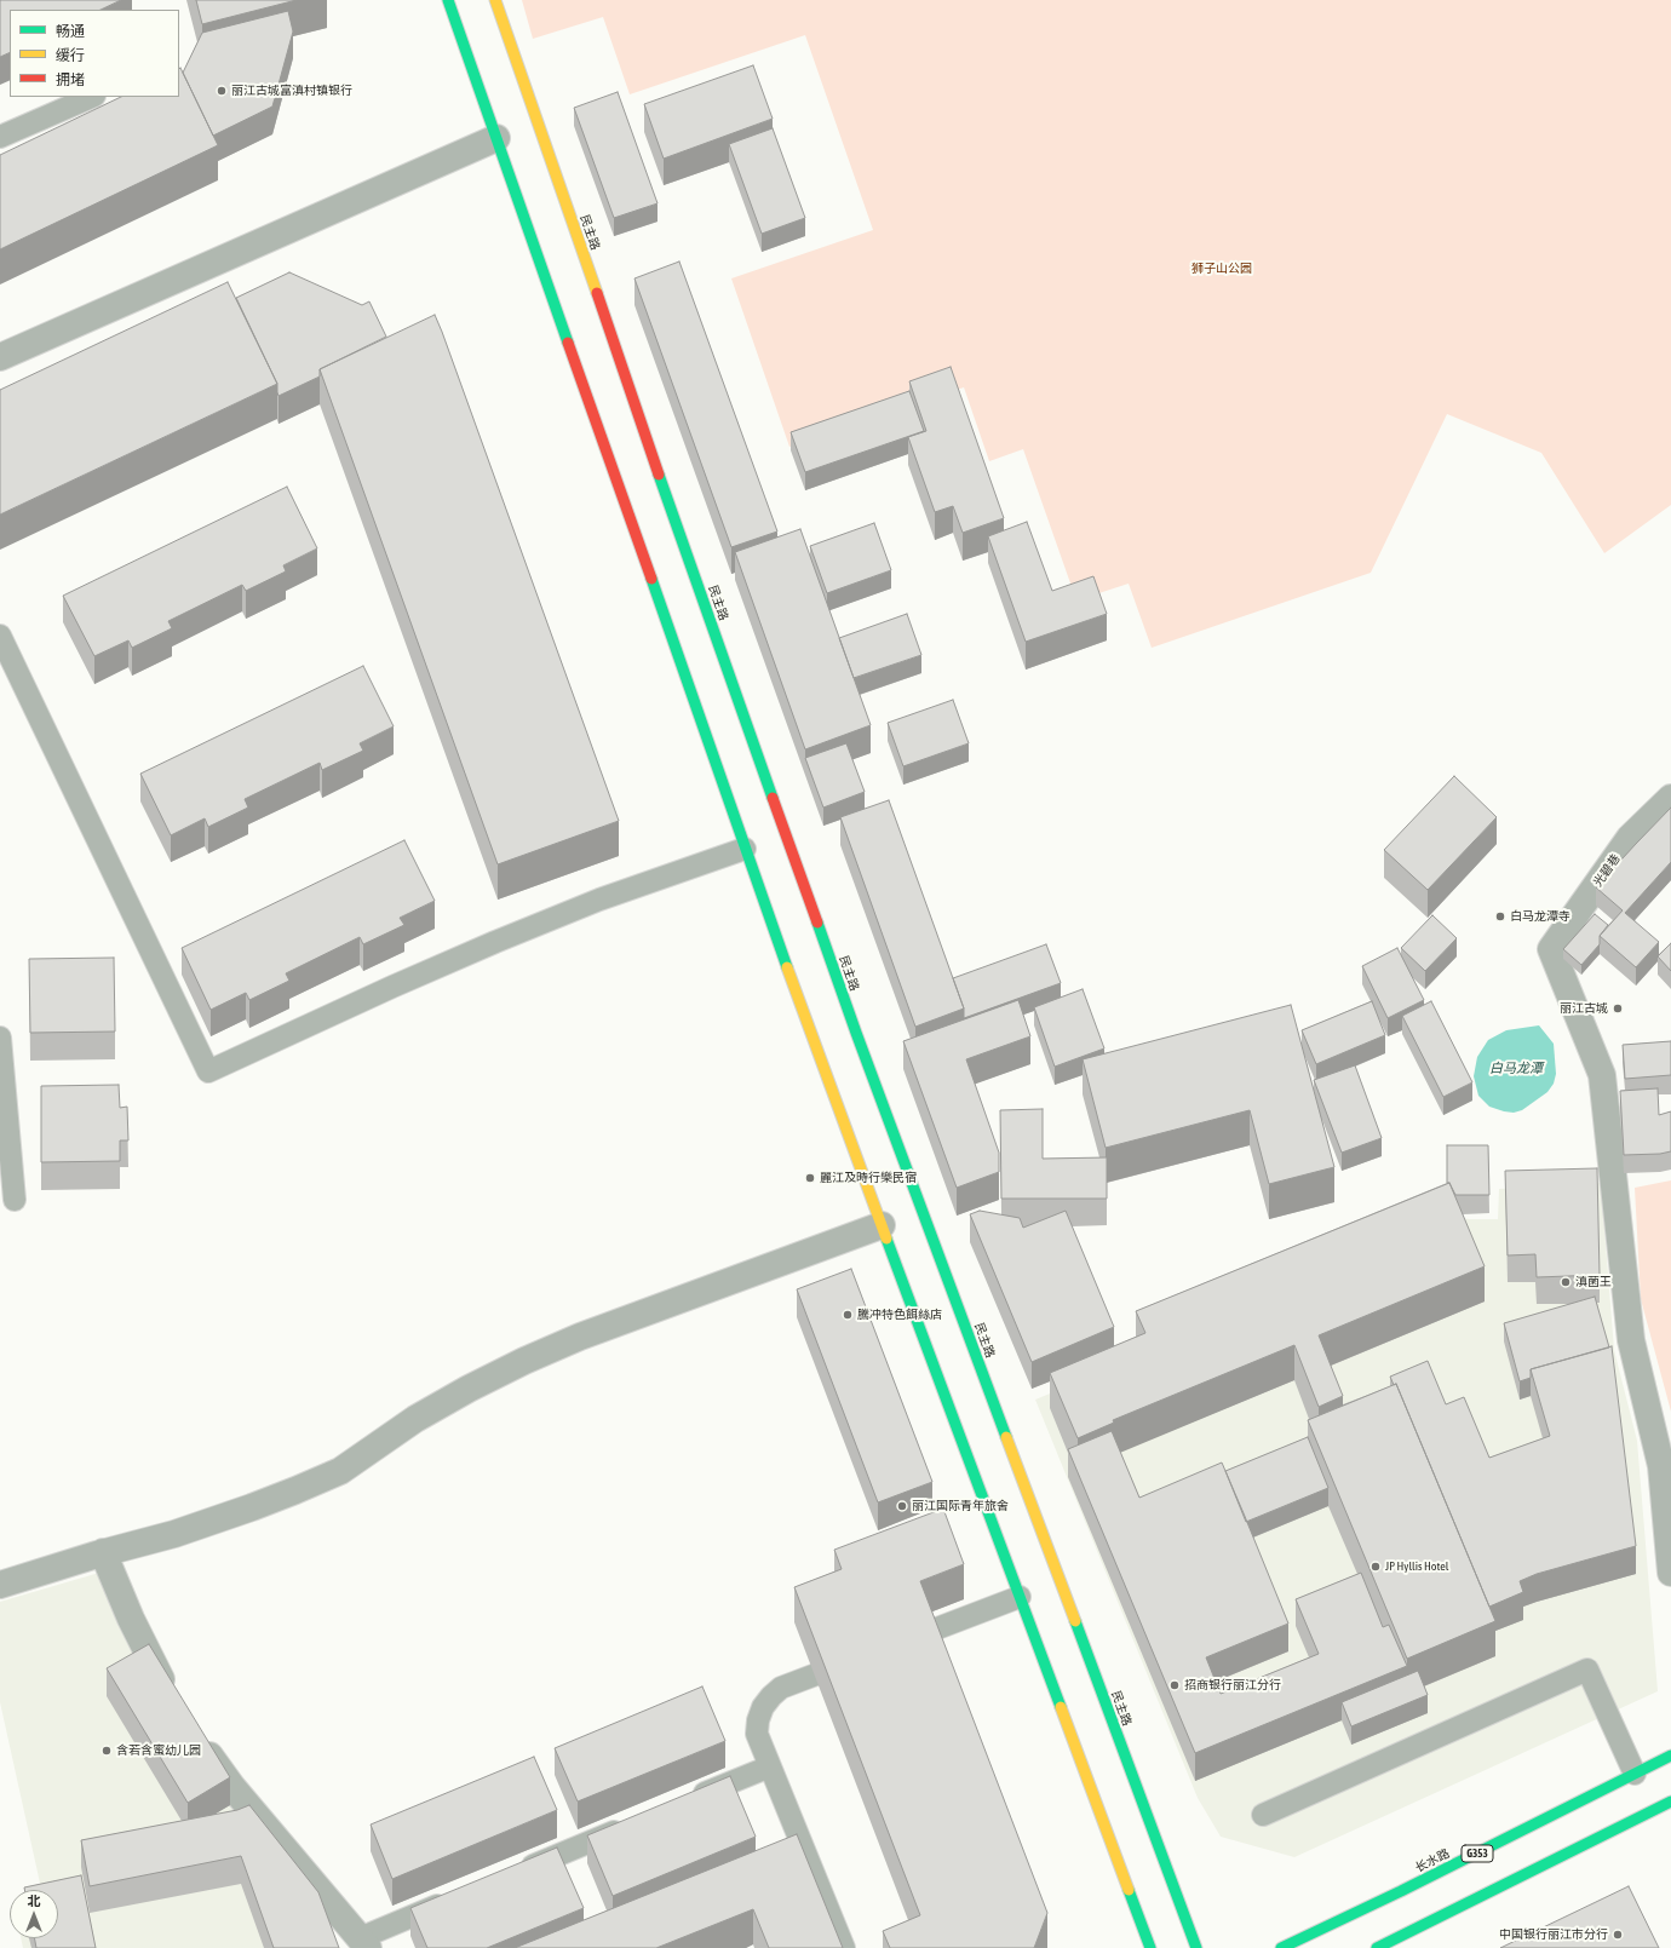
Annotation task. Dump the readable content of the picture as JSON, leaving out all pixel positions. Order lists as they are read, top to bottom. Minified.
{"streets":{"main road":["民主路","G353","长水路"],"street":["光碧巷"]},"water":["白马龙潭"],"parks":["狮子山公园"],"places":["丽江古城富滇村镇银行","白马龙潭寺","丽江古城","麗江及時行樂民宿","滇菌王","騰冲特色餌絲店","丽江国际青年旅舍","JP Hyllis Hotel","招商银行丽江分行","含若含蜜幼儿园","中国银行丽江市分行"],"legend":["畅通","缓行","拥堵"],"north":"top"}
